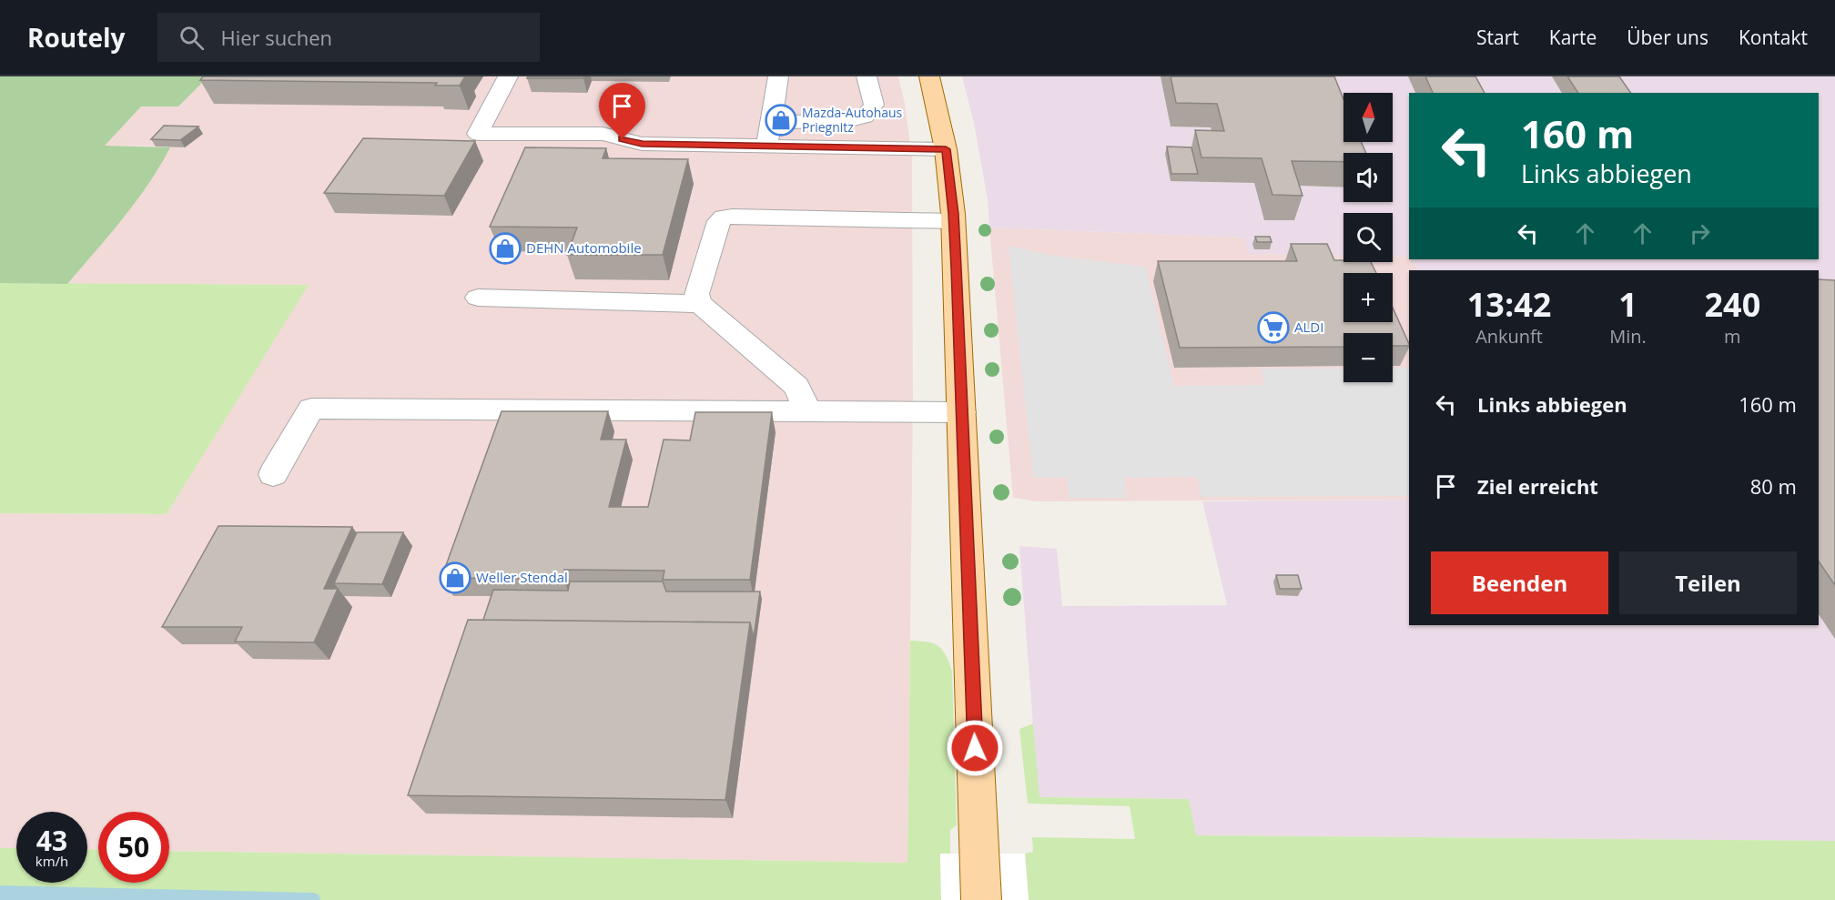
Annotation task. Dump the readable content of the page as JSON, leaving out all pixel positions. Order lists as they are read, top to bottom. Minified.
{"places":{"shop":["Mazda-Autohaus Priegnitz","DEHN Automobile","Weller Stendal"],"supermarket":["ALDI"]},"north":"top","page":{"header":"Routely","search":"Hier suchen","nav":["Start","Karte","Über uns","Kontakt"],"map_buttons":["+","−"],"turn":["160 m","Links abbiegen"],"eta":["13:42","Ankunft","1","Min.","240","m"],"list":[{"name":"Links abbiegen","value":"160 m"},{"name":"Ziel erreicht","value":"80 m"}],"buttons":["Beenden","Teilen"],"speed":"43 km/h","limit":"50"}}
